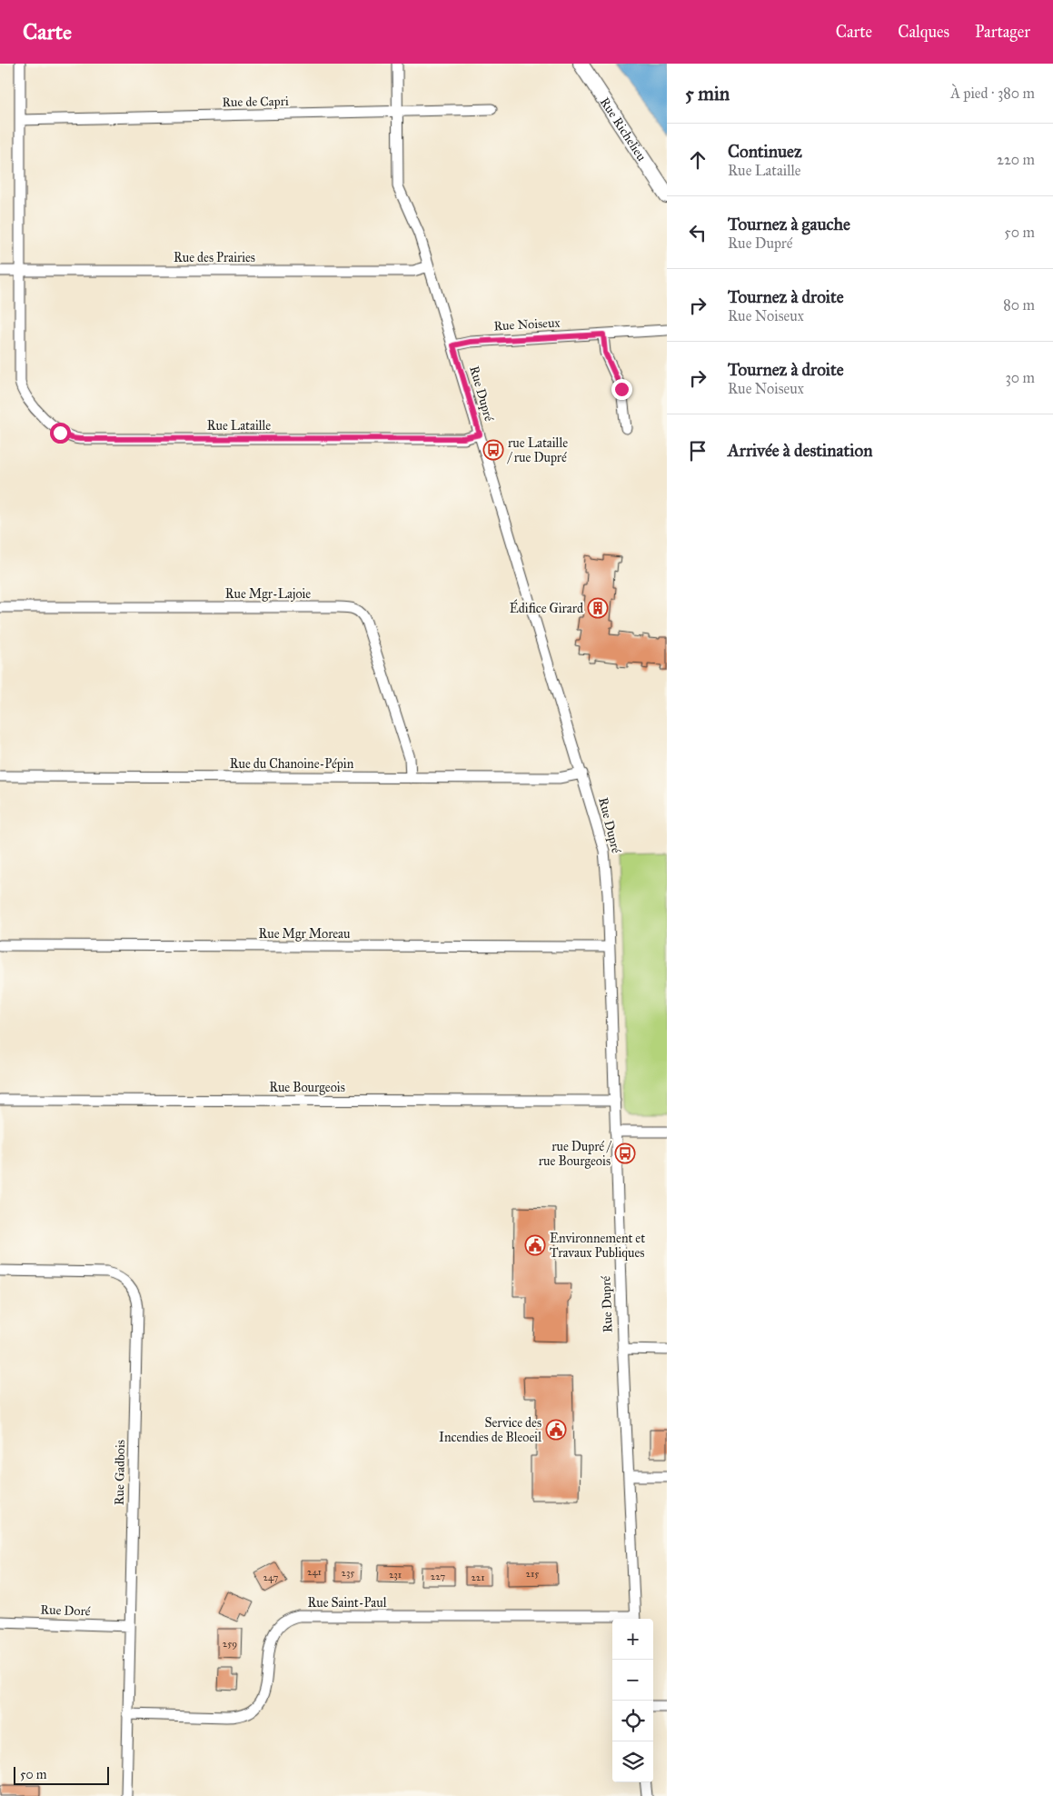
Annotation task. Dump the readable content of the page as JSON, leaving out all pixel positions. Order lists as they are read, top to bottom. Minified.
{"streets":{"main road":["Rue Richelieu"],"street":["Rue de Capri","Rue des Prairies","Rue Noiseux","Rue Dupré","Rue Lataille","Rue Mgr-Lajoie","Rue du Chanoine-Pépin","Rue Mgr Moreau","Rue Bourgeois","Rue Gadbois","Rue Saint-Paul","Rue Doré"]},"crossings":[["Rue de Capri","Rue Dupré"],["Rue des Prairies","Rue Dupré"],["Rue des Prairies","Rue Lataille"],["Rue Noiseux","Rue Dupré"],["Rue Dupré","Rue Lataille"],["Rue Dupré","Rue du Chanoine-Pépin"],["Rue Dupré","Rue Mgr Moreau"],["Rue Dupré","Rue Bourgeois"],["Rue Dupré","Rue Saint-Paul"],["Rue Mgr-Lajoie","Rue du Chanoine-Pépin"],["Rue Gadbois","Rue Saint-Paul"],["Rue Gadbois","Rue Doré"]],"places":{"bus stop":["rue Lataille / rue Dupré","rue Dupré / rue Bourgeois"],"building":["Édifice Girard"],"public building":["Environnement et Travaux Publiques","Service des Incendies de Bleoeil"]},"house_numbers":["241","235","215","231","227","247","221","259"],"scale_bar":"50 m","page":{"header":"Carte","nav":["Carte","Calques","Partager"],"heading":["5 min","À pied · 380 m"],"list":[["Continuez","Rue Lataille","220 m"],["Tournez à gauche","Rue Dupré","50 m"],["Tournez à droite","Rue Noiseux","80 m"],["Tournez à droite","Rue Noiseux","30 m"],"Arrivée à destination"],"map_buttons":["+","−"],"scale":"50 m"}}
